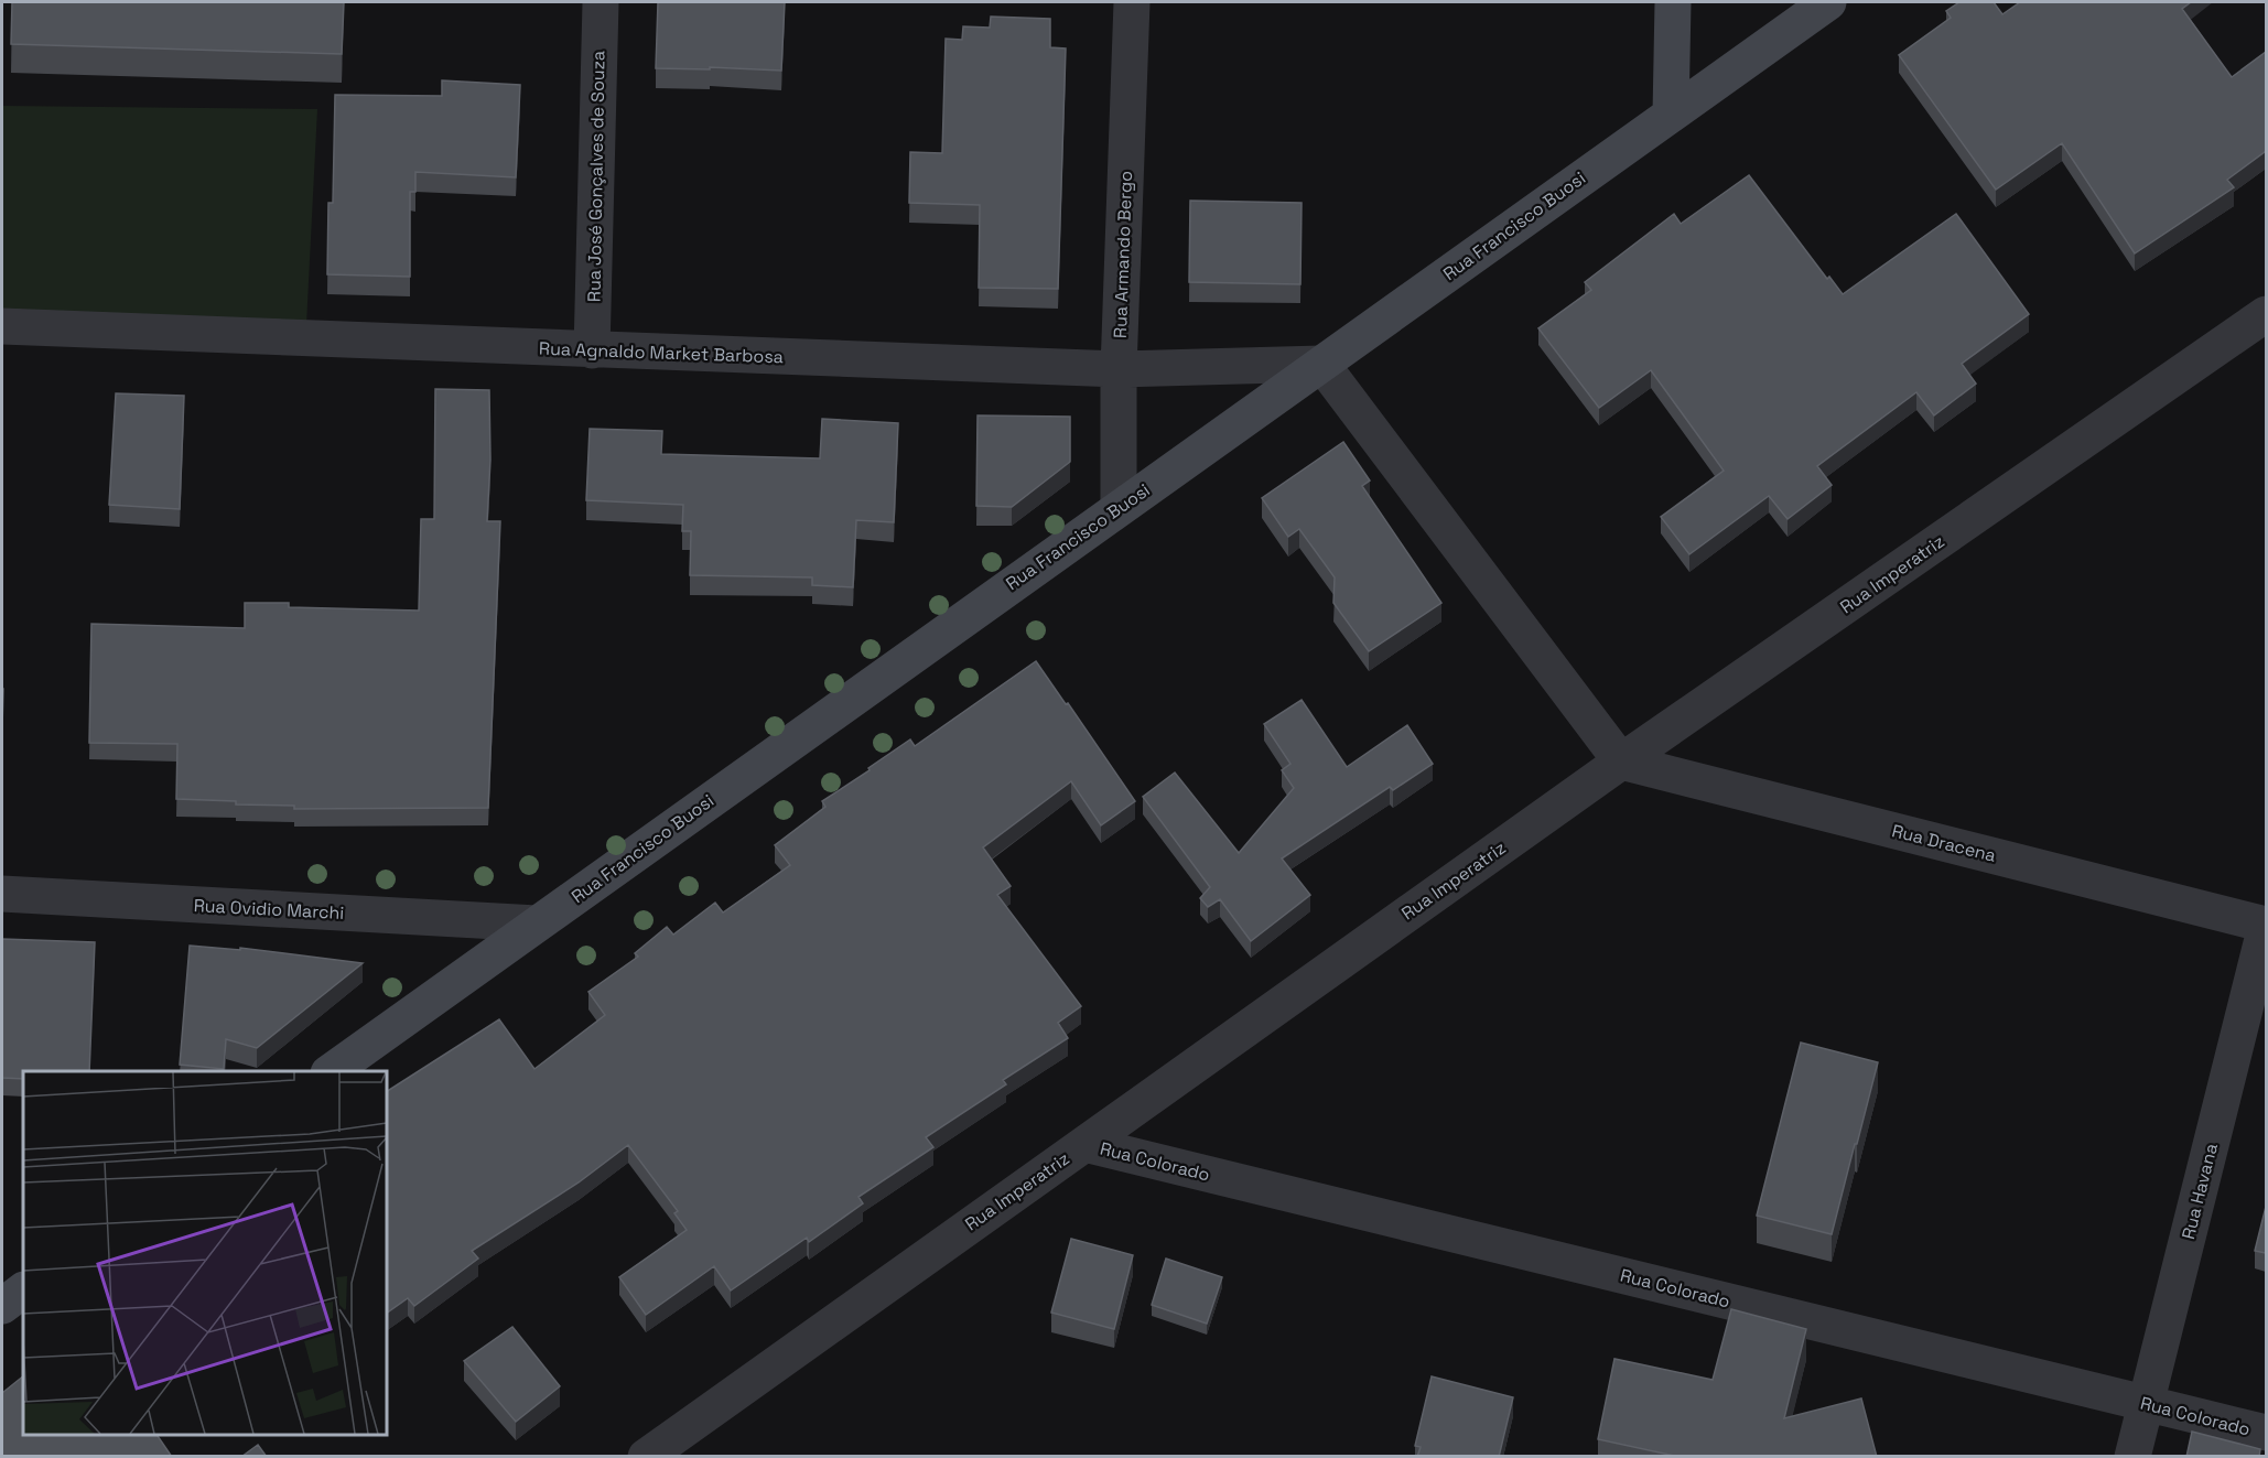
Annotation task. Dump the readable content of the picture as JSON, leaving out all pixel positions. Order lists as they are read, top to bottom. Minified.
{"streets":{"street":["Rua José Gonçalves de Souza","Rua Francisco Buosi","Rua Armando Bergo","Rua Agnaldo Market Barbosa","Rua Imperatriz","Rua Dracena","Rua Ovidio Marchi","Rua Colorado","Rua Havana"]},"crossings":[["Rua José Gonçalves de Souza","Rua Agnaldo Market Barbosa"],["Rua Francisco Buosi","Rua Armando Bergo"],["Rua Francisco Buosi","Rua Agnaldo Market Barbosa"],["Rua Francisco Buosi","Rua Ovidio Marchi"],["Rua Armando Bergo","Rua Agnaldo Market Barbosa"],["Rua Imperatriz","Rua Dracena"],["Rua Imperatriz","Rua Colorado"],["Rua Dracena","Rua Havana"],["Rua Colorado","Rua Havana"]]}
